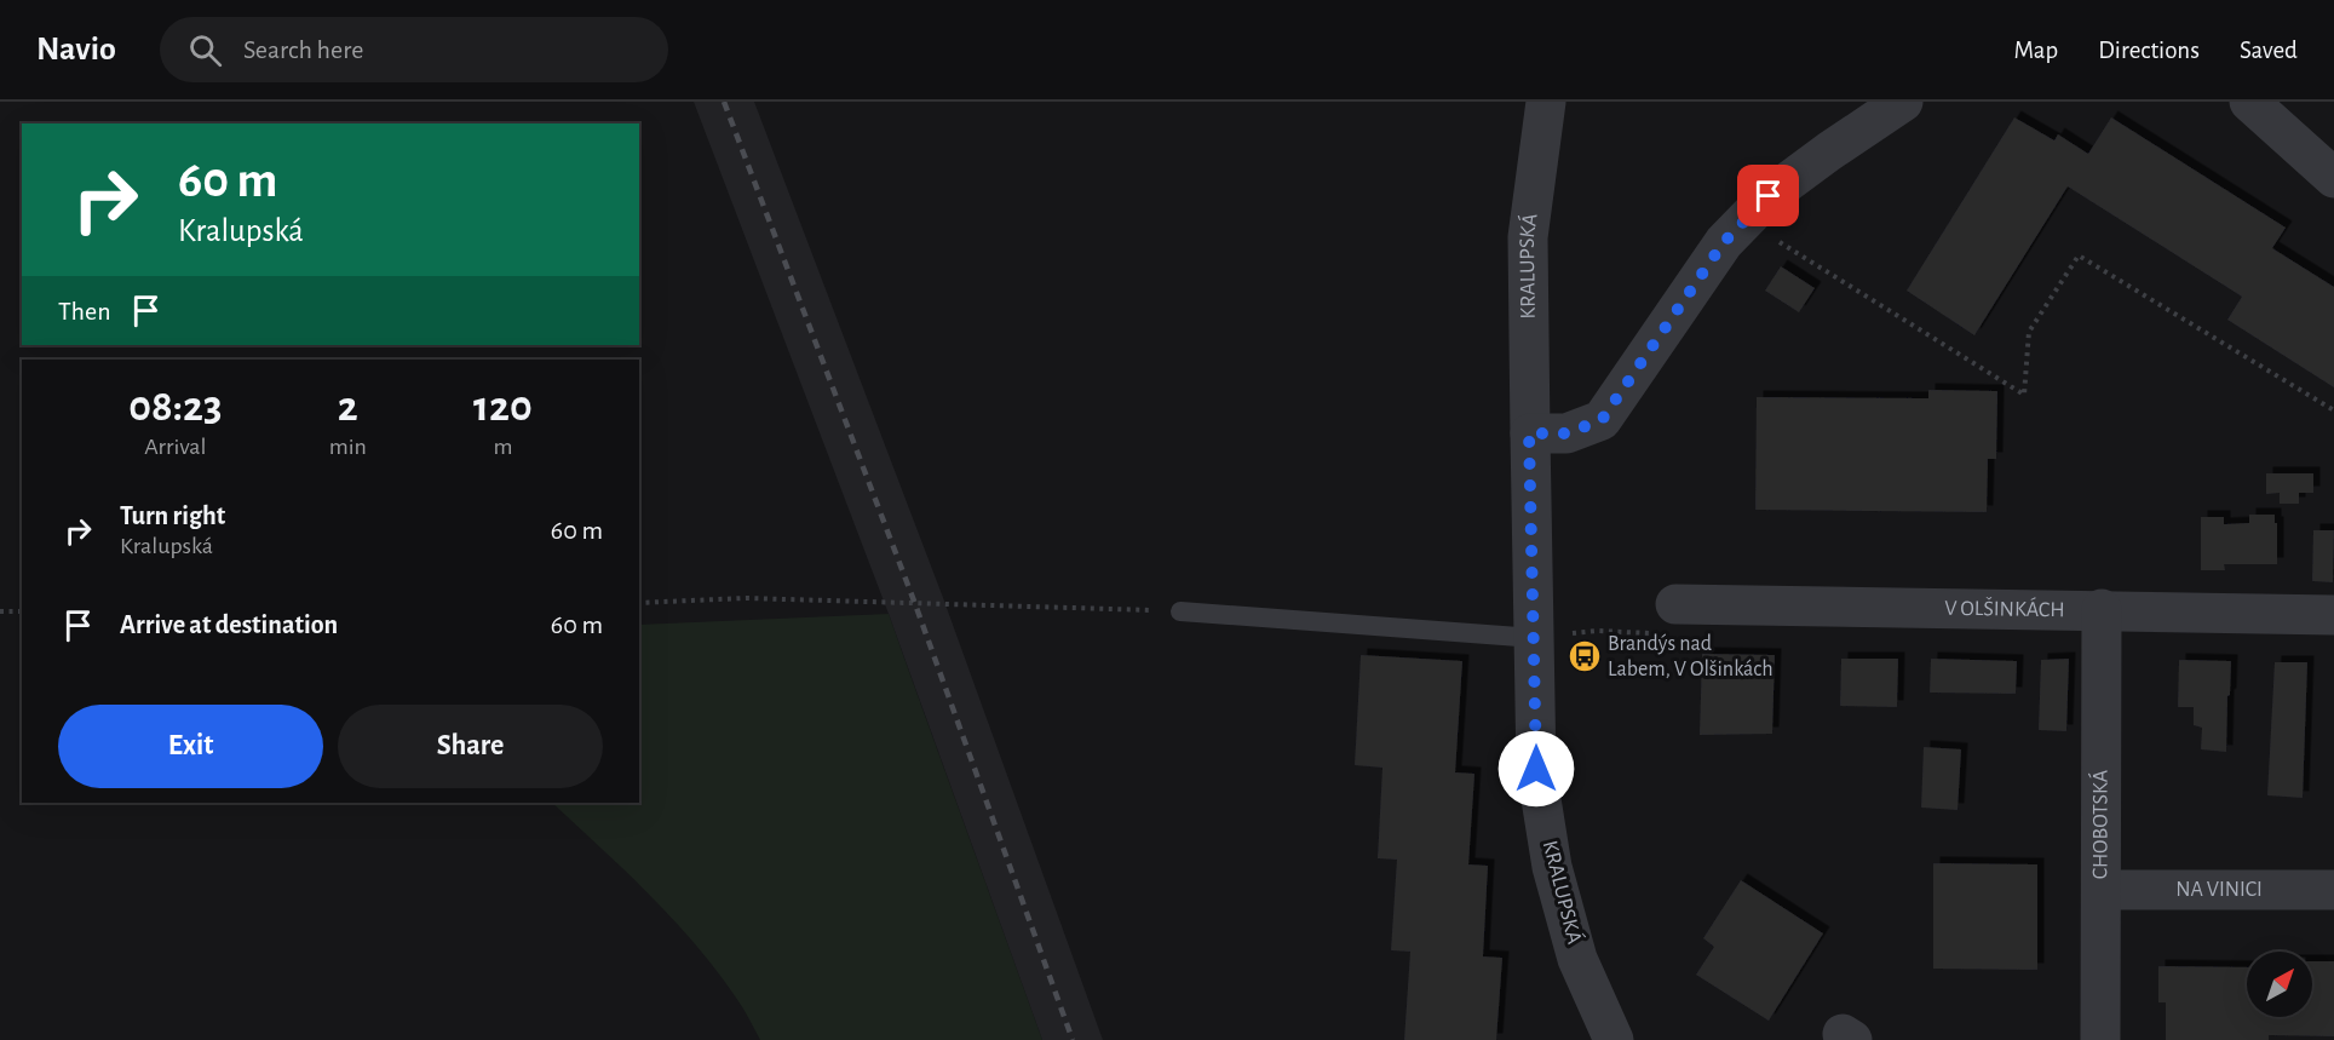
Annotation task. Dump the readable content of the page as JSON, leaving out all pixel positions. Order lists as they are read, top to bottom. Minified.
{"streets":{"street":["KRALUPSKÁ","V OLŠINKÁCH","CHOBOTSKÁ","NA VINICI"]},"crossings":[["V OLŠINKÁCH","CHOBOTSKÁ"],["CHOBOTSKÁ","NA VINICI"]],"places":{"bus stop":["Brandýs nad Labem, V Olšinkách"]},"north":"top right","page":{"header":"Navio","search":"Search here","nav":["Map","Directions","Saved"],"turn":["60 m","Kralupská"],"then":"Then","eta":["08:23","Arrival","2","min","120","m"],"list":[{"name":"Turn right","note":"Kralupská","value":"60 m"},{"name":"Arrive at destination","value":"60 m"}],"buttons":["Exit","Share"]}}
